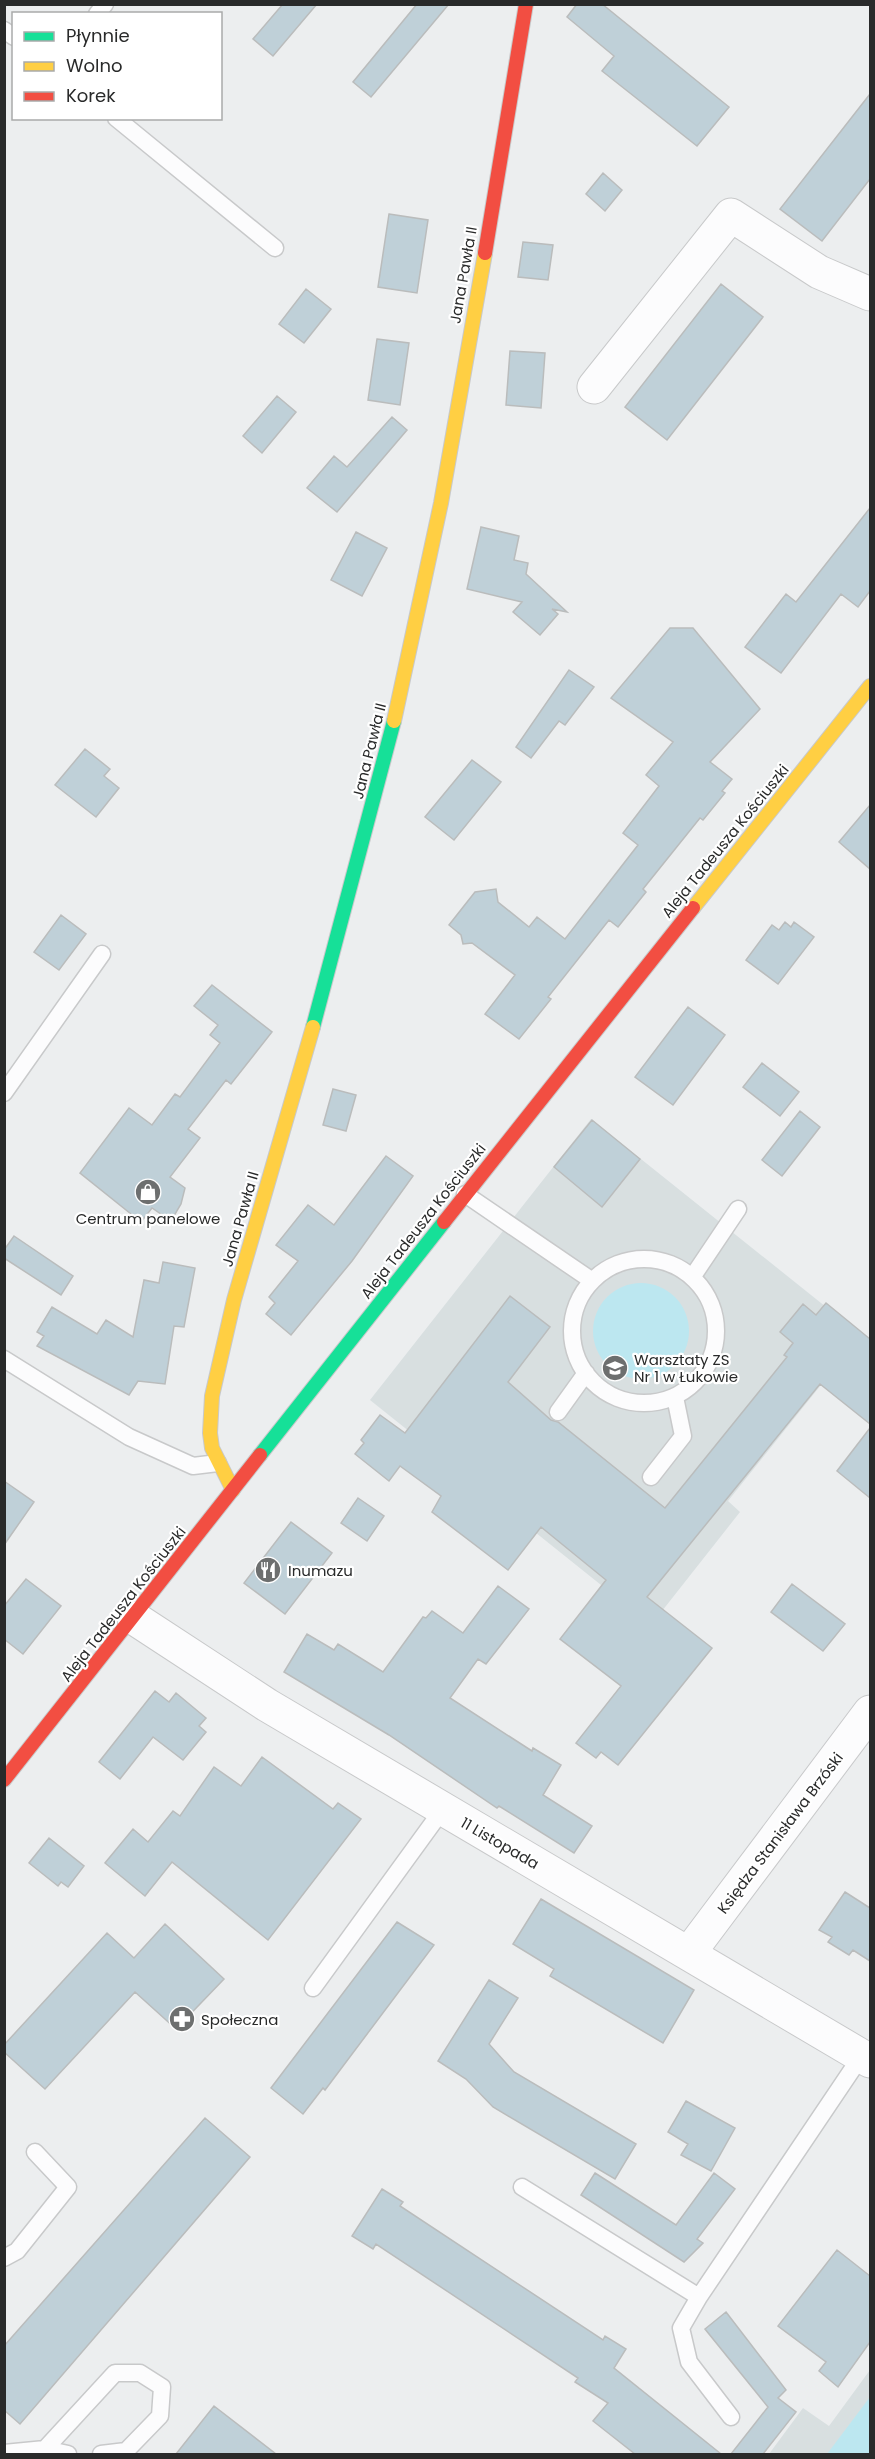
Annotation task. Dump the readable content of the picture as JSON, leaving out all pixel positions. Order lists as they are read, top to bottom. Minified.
{"streets":{"street":["Jana Pawła II","Aleja Tadeusza Kościuszki","Księdza Stanisława Brzóski","11 Listopada"]},"crossings":[["Jana Pawła II","Aleja Tadeusza Kościuszki"],["Aleja Tadeusza Kościuszki","11 Listopada"],["Księdza Stanisława Brzóski","11 Listopada"]],"places":{"shop":["Centrum panelowe"],"school or university":["Warsztaty ZS Nr 1 w Łukowie"],"restaurant":["Inumazu"],"pharmacy":["Społeczna"]},"legend":["Płynnie","Wolno","Korek"]}
